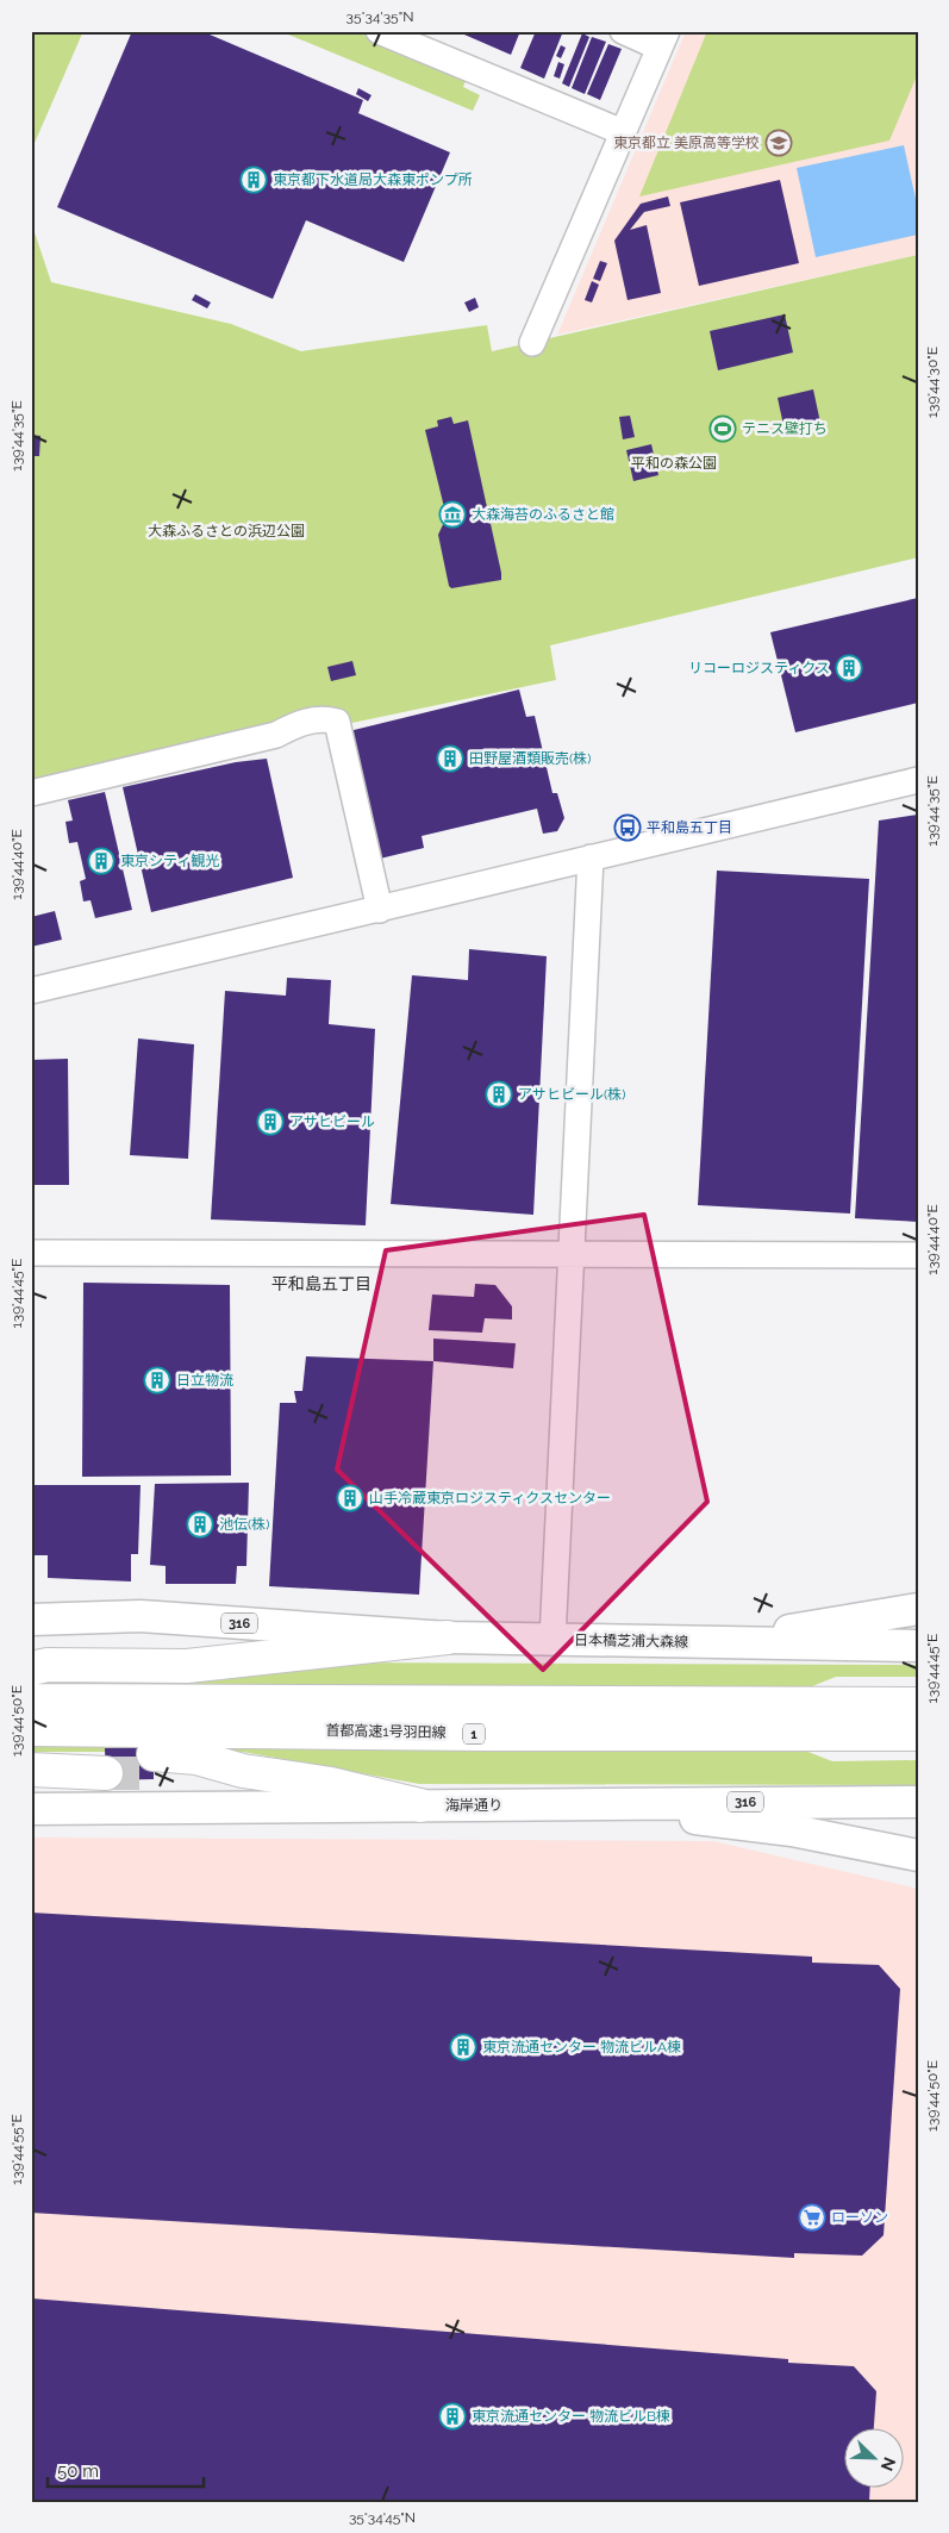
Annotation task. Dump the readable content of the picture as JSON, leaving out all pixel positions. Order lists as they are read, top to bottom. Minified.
{"streets":{"highway":["首都高速1号羽田線","1"],"main road":["316","日本橋芝浦大森線","海岸通り"]},"crossings":[["316","日本橋芝浦大森線"]],"districts":["平和島五丁目"],"parks":["平和の森公園","大森ふるさとの浜辺公園"],"places":{"school or university":["東京都立 美原高等学校"],"building":["東京都下水道局大森東ポンプ所","リコーロジスティクス","田野屋酒類販売(株)","東京シティ観光","アサヒビール(株)","アサヒビール","日立物流","山手冷蔵東京ロジスティクスセンター","池伝(株)","東京流通センター 物流ビルA棟","東京流通センター 物流ビルB棟"],"sports":["テニス壁打ち"],"museum":["大森海苔のふるさと館"],"bus stop":["平和島五丁目"],"supermarket":["ローソン"]},"scale_bar":"50 m","north":"bottom right","coordinates":["35°34'35\"N","139°44'30\"E","139°44'35\"E","139°44'40\"E","139°44'45\"E","139°44'50\"E","139°44'55\"E","35°34'45\"N"]}
